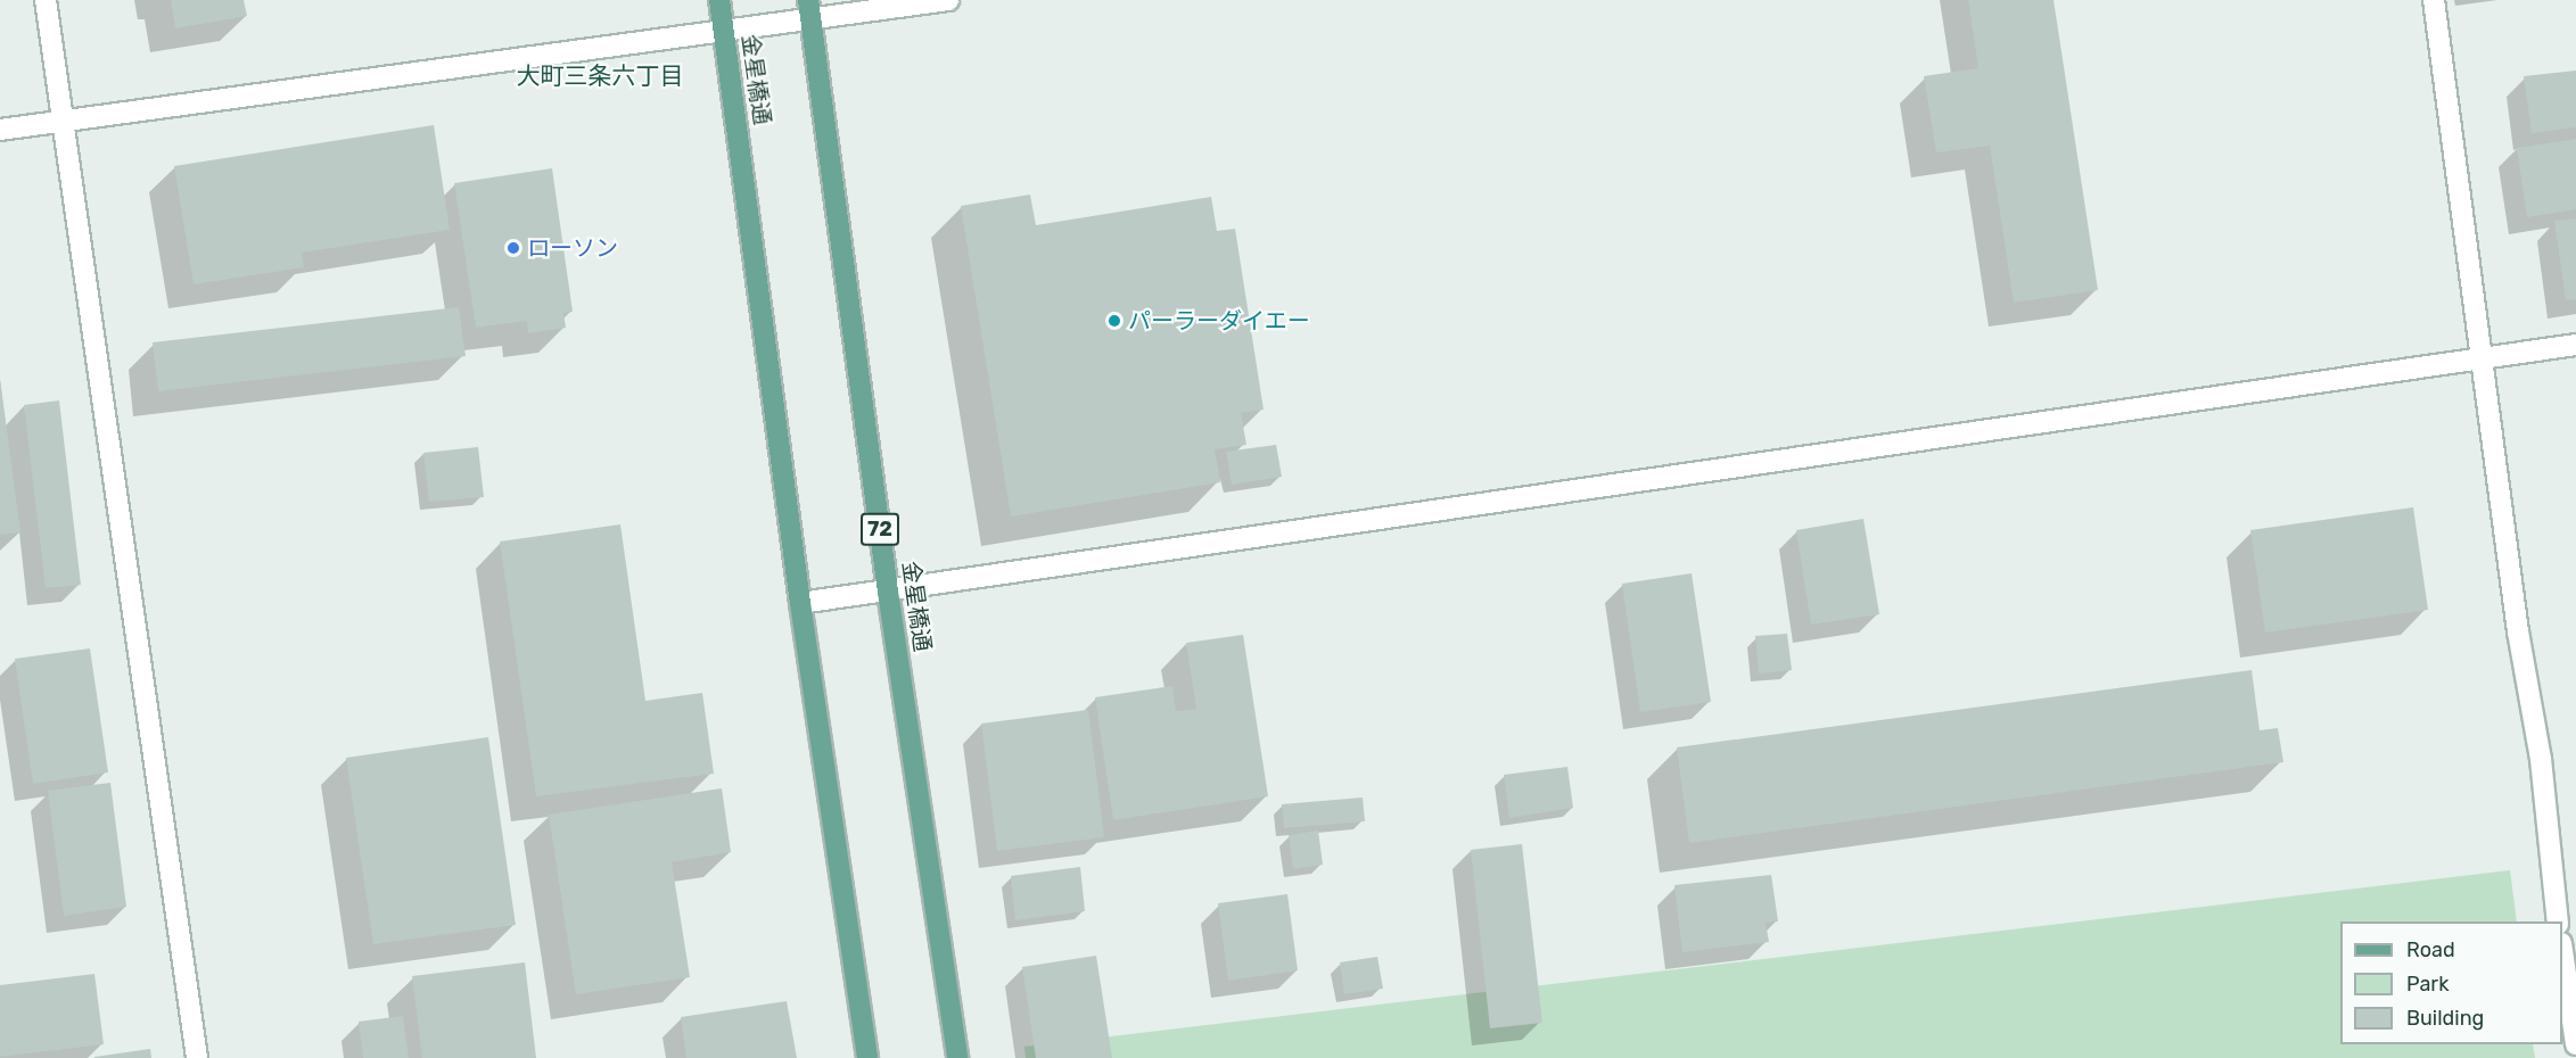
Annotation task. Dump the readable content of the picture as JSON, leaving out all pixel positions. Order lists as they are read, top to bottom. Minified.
{"streets":{"main road":["金星橋通","72"]},"districts":["大町三条六丁目"],"places":["ローソン","パーラーダイエー"],"legend":["Road","Park","Building"]}
